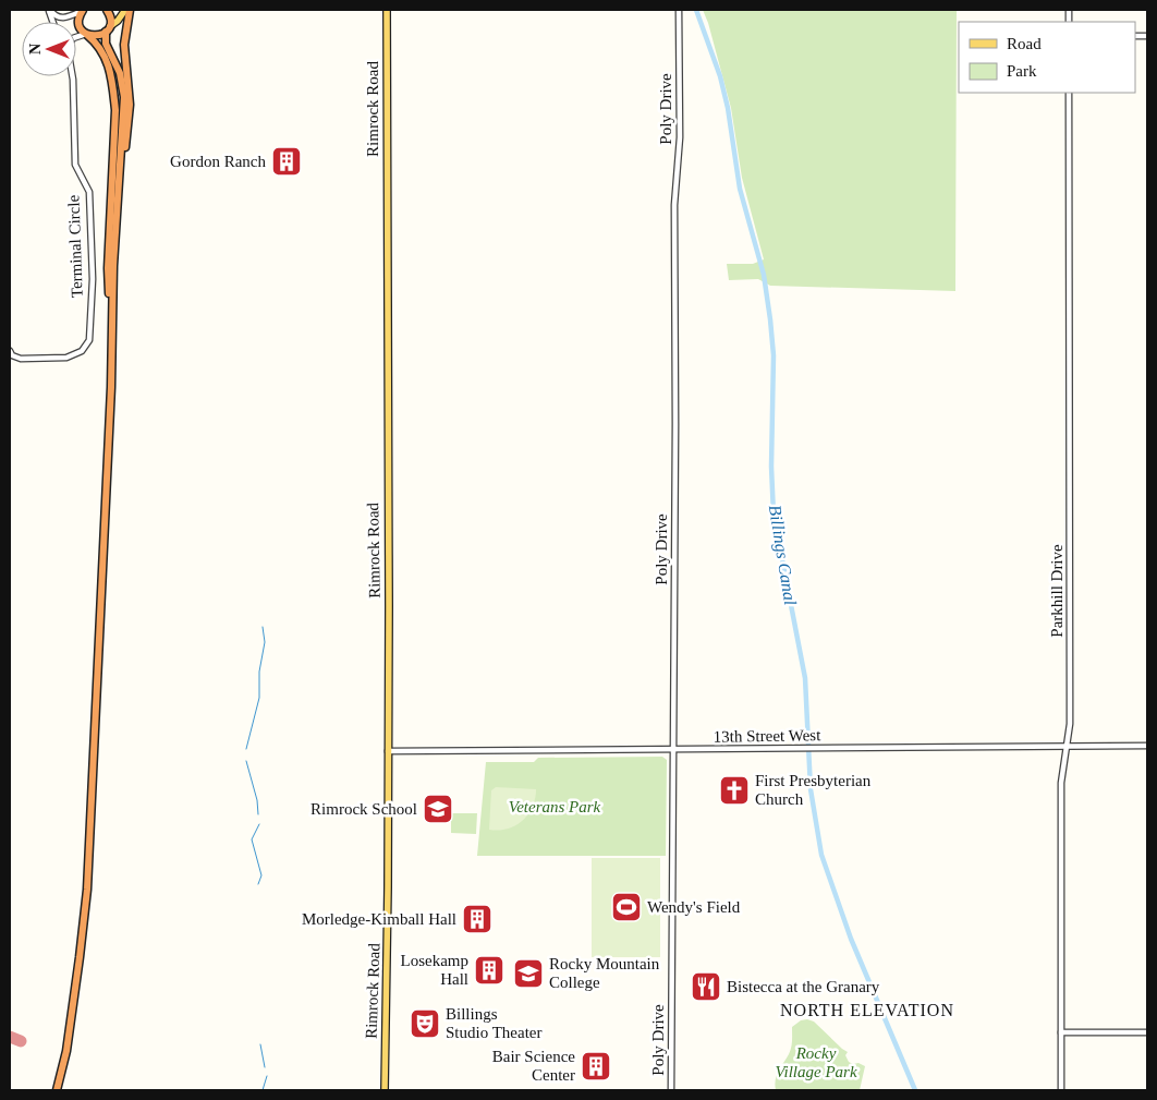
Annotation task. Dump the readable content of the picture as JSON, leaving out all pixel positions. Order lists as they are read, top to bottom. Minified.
{"streets":{"main road":["Rimrock Road"],"street":["Poly Drive","Terminal Circle","Parkhill Drive","13th Street West"]},"crossings":[["Rimrock Road","13th Street West"],["Poly Drive","13th Street West"],["Parkhill Drive","13th Street West"]],"districts":["NORTH ELEVATION"],"water":["Billings Canal"],"parks":["Veterans Park","Rocky Village Park"],"places":{"building":["Gordon Ranch","Morledge-Kimball Hall","Losekamp Hall","Bair Science Center"],"church":["First Presbyterian Church"],"school or university":["Rimrock School","Rocky Mountain College"],"sports":["Wendy's Field"],"restaurant":["Bistecca at the Granary"],"theatre":["Billings Studio Theater"]},"legend":["Road","Park"],"north":"left"}
